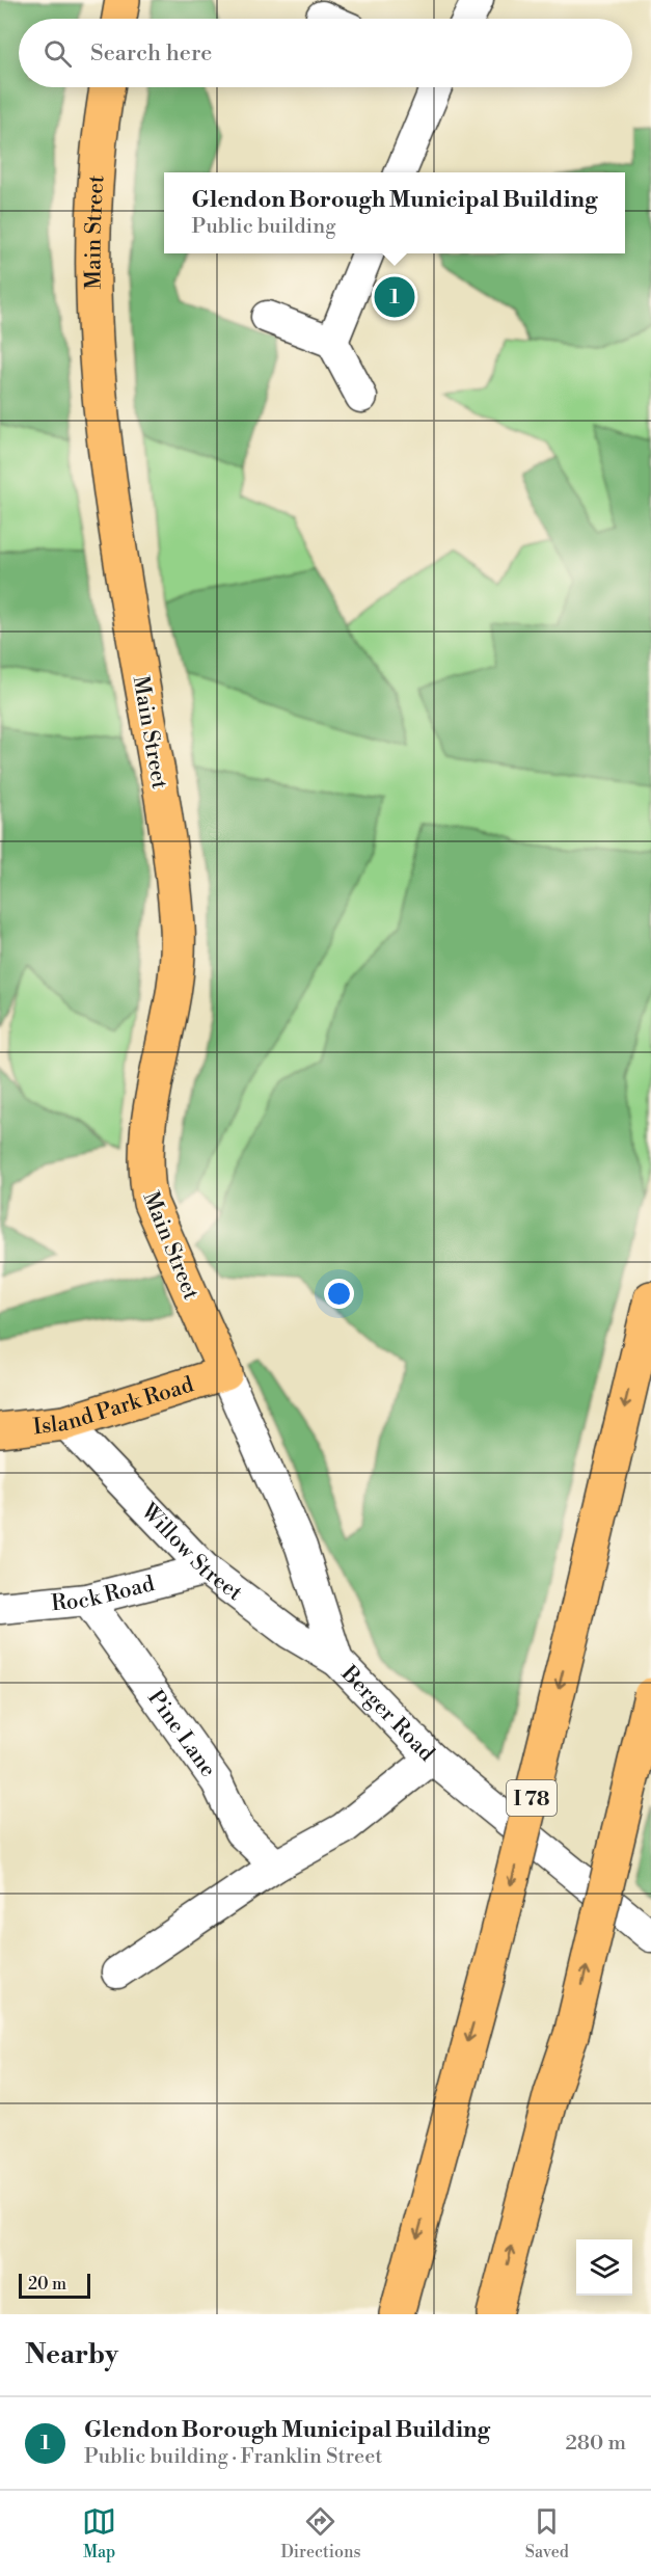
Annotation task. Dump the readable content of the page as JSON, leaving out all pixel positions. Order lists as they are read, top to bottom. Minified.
{"streets":{"main road":["Main Street","Island Park Road","I 78"],"street":["Willow Street","Rock Road","Berger Road","Pine Lane"]},"crossings":[["Main Street","Island Park Road"],["Main Street","Berger Road"],["Island Park Road","Willow Street"],["Island Park Road","Berger Road"],["Willow Street","Rock Road"],["Willow Street","Berger Road"],["Rock Road","Pine Lane"]],"scale_bar":"20 m","page":{"search":"Search here","popup":["Glendon Borough Municipal Building","Public building"],"pins":"1","scale":"20 m","heading":"Nearby","list":[{"mark":"1","name":"Glendon Borough Municipal Building","note":"Public building · Franklin Street","value":"280 m"}],"nav":["Map","Directions","Saved"]}}
